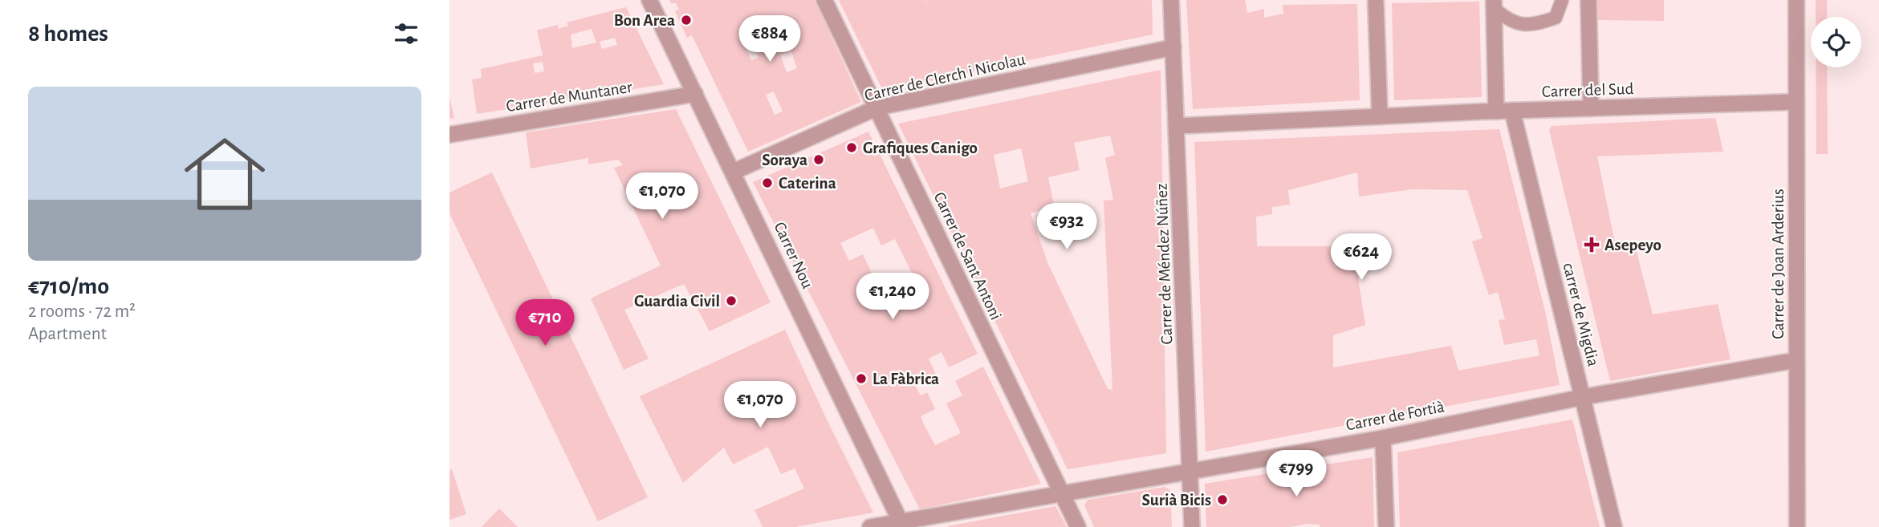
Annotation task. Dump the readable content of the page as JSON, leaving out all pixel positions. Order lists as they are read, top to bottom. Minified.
{"streets":{"street":["Carrer de Clerch i Nicolau","Carrer del Sud","Carrer de Muntaner","Carrer Nou","Carrer de Sant Antoni","Carrer de Méndez Núñez","Carrer de Joan Arderius","carrer de Migdia","Carrer de Fortià"]},"crossings":[["Carrer de Clerch i Nicolau","Carrer Nou"],["Carrer de Clerch i Nicolau","Carrer de Sant Antoni"],["Carrer de Clerch i Nicolau","Carrer de Méndez Núñez"],["Carrer del Sud","Carrer de Méndez Núñez"],["Carrer del Sud","Carrer de Joan Arderius"],["Carrer del Sud","carrer de Migdia"],["Carrer de Muntaner","Carrer Nou"],["Carrer Nou","Carrer de Fortià"],["Carrer de Sant Antoni","Carrer de Fortià"],["Carrer de Méndez Núñez","Carrer de Fortià"],["Carrer de Joan Arderius","Carrer de Fortià"],["carrer de Migdia","Carrer de Fortià"]],"places":{"other":["Bon Area","Grafiques Canigo","Soraya","Caterina","Guardia Civil","La Fàbrica","Surià Bicis"],"health":["Asepeyo"]},"page":{"heading":"8 homes","price":["€884","€1,070","€932","€624","€1,240","€710","€1,070","€799"],"list":[{"name":"€710/mo","note":"2 rooms · 72 m² · Apartment"}]}}
